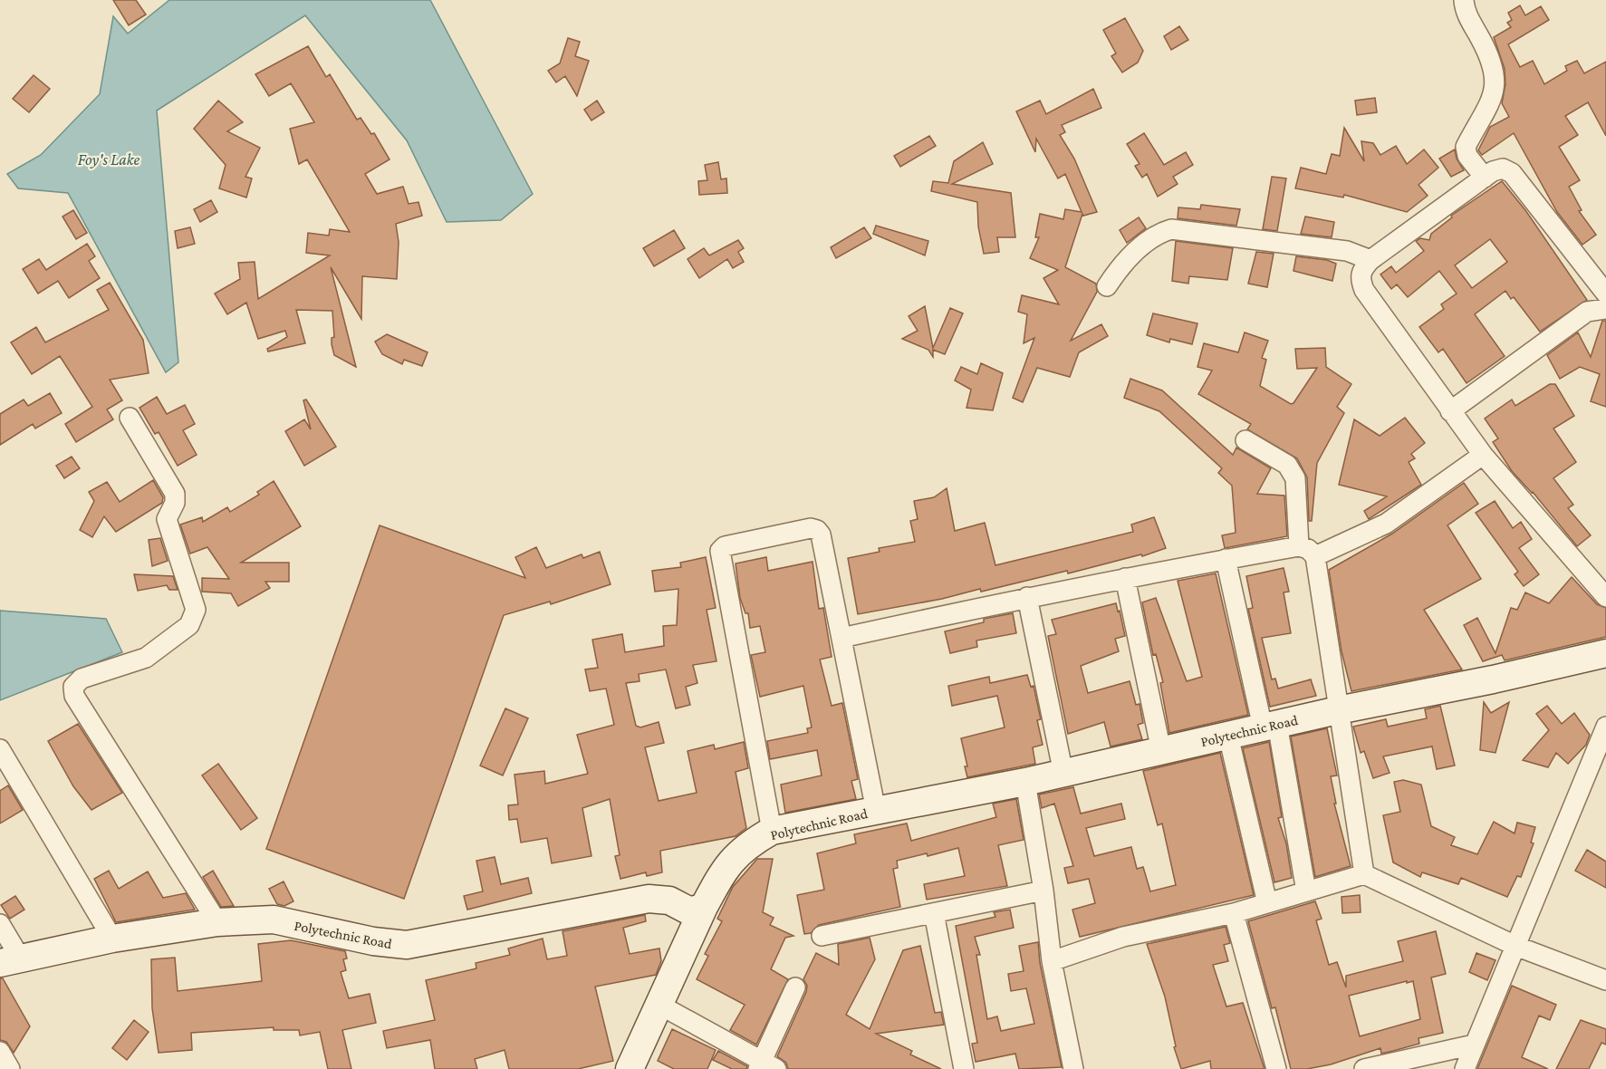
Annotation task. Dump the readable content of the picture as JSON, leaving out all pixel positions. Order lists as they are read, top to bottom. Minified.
{"streets":{"street":["Polytechnic Road"]},"water":["Foy's Lake"]}
